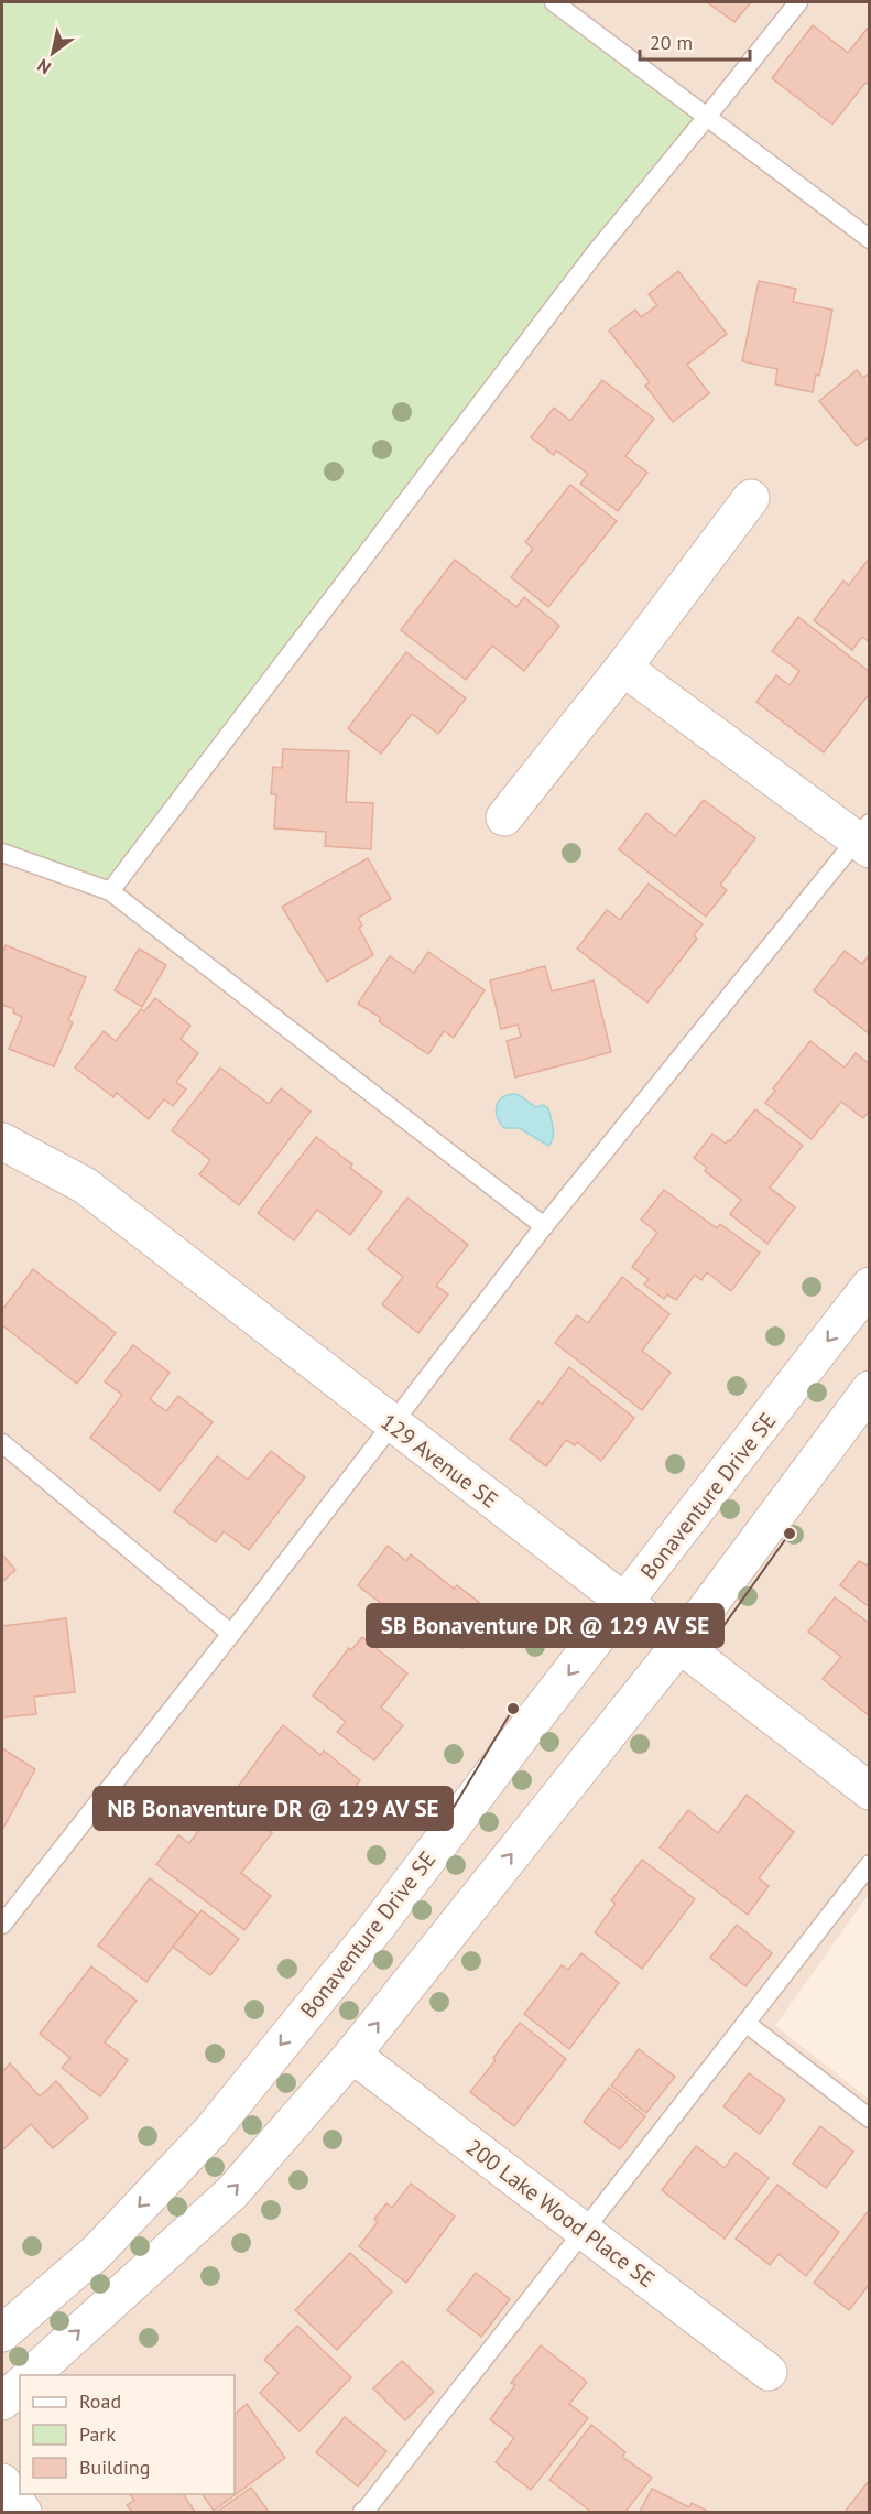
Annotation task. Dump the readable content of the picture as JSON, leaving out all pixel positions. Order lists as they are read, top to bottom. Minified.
{"streets":{"street":["129 Avenue SE","Bonaventure Drive SE","200 Lake Wood Place SE"]},"crossings":[["129 Avenue SE","Bonaventure Drive SE"]],"places":["SB Bonaventure DR @ 129 AV SE","NB Bonaventure DR @ 129 AV SE"],"legend":["Road","Park","Building"],"scale_bar":"20 m","north":"bottom left"}
